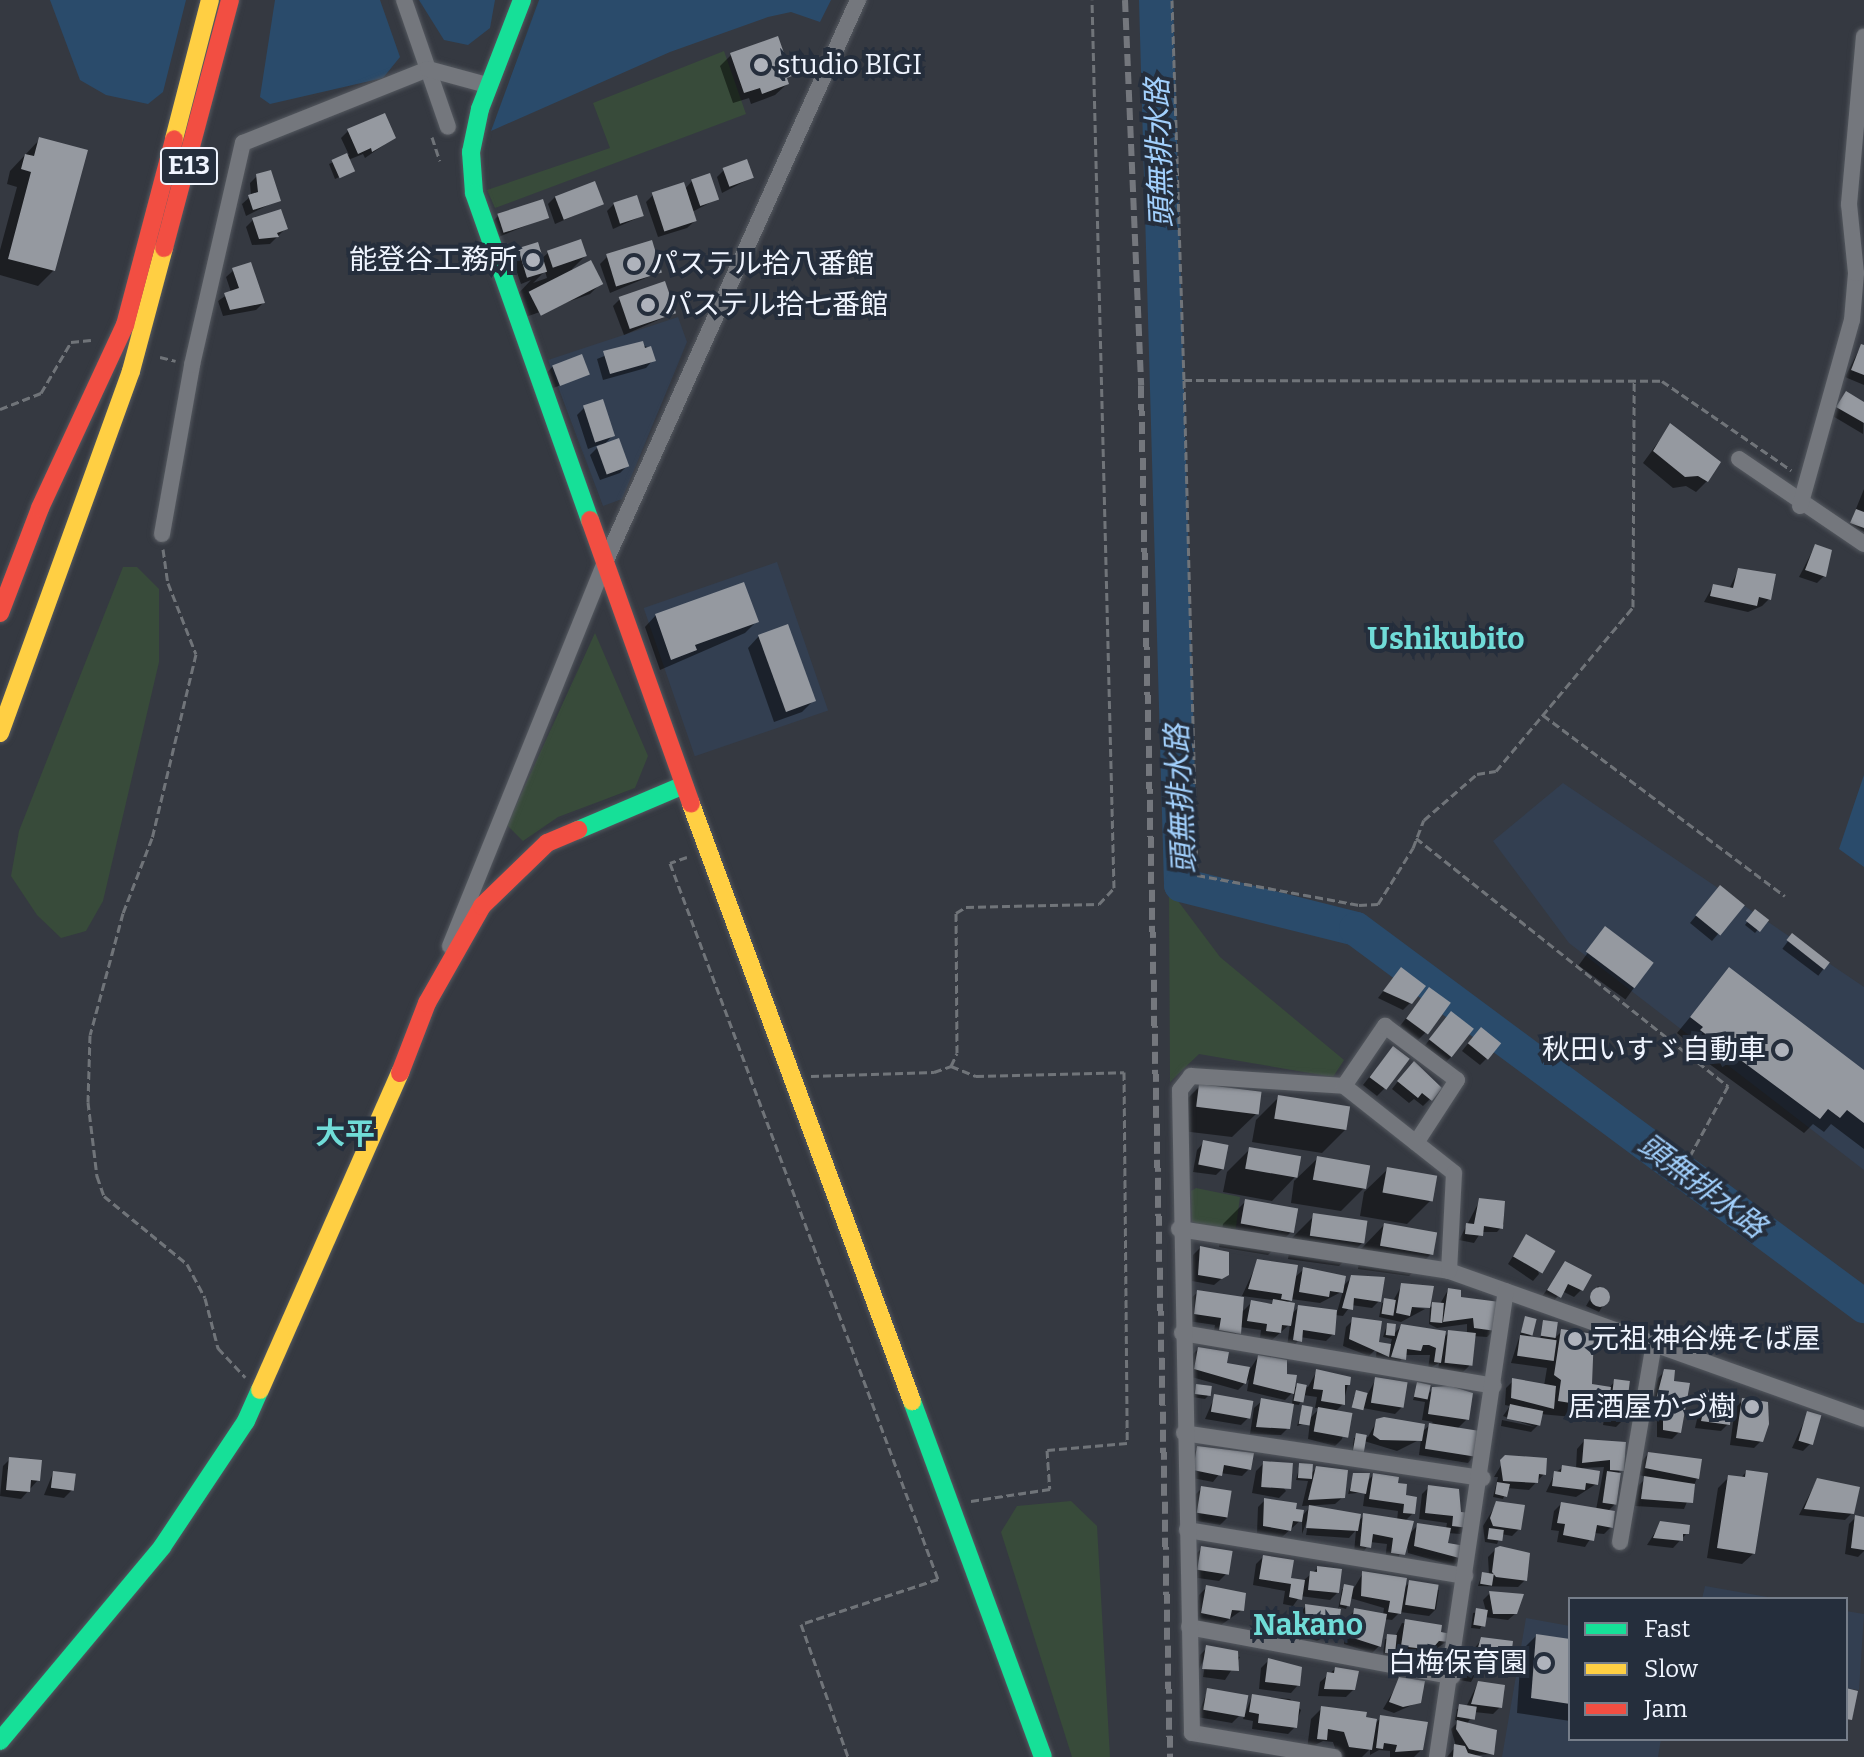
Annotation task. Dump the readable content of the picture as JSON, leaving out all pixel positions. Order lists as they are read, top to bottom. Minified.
{"streets":{"main road":["E13"]},"districts":["Ushikubito","大平","Nakano"],"water":["頭無排水路"],"places":["studio BIGI","能登谷工務所","パステル拾八番館","パステル拾七番館","秋田いすゞ自動車","元祖 神谷焼そば屋","居酒屋かづ樹","白梅保育園"],"legend":["Fast","Slow","Jam"]}
